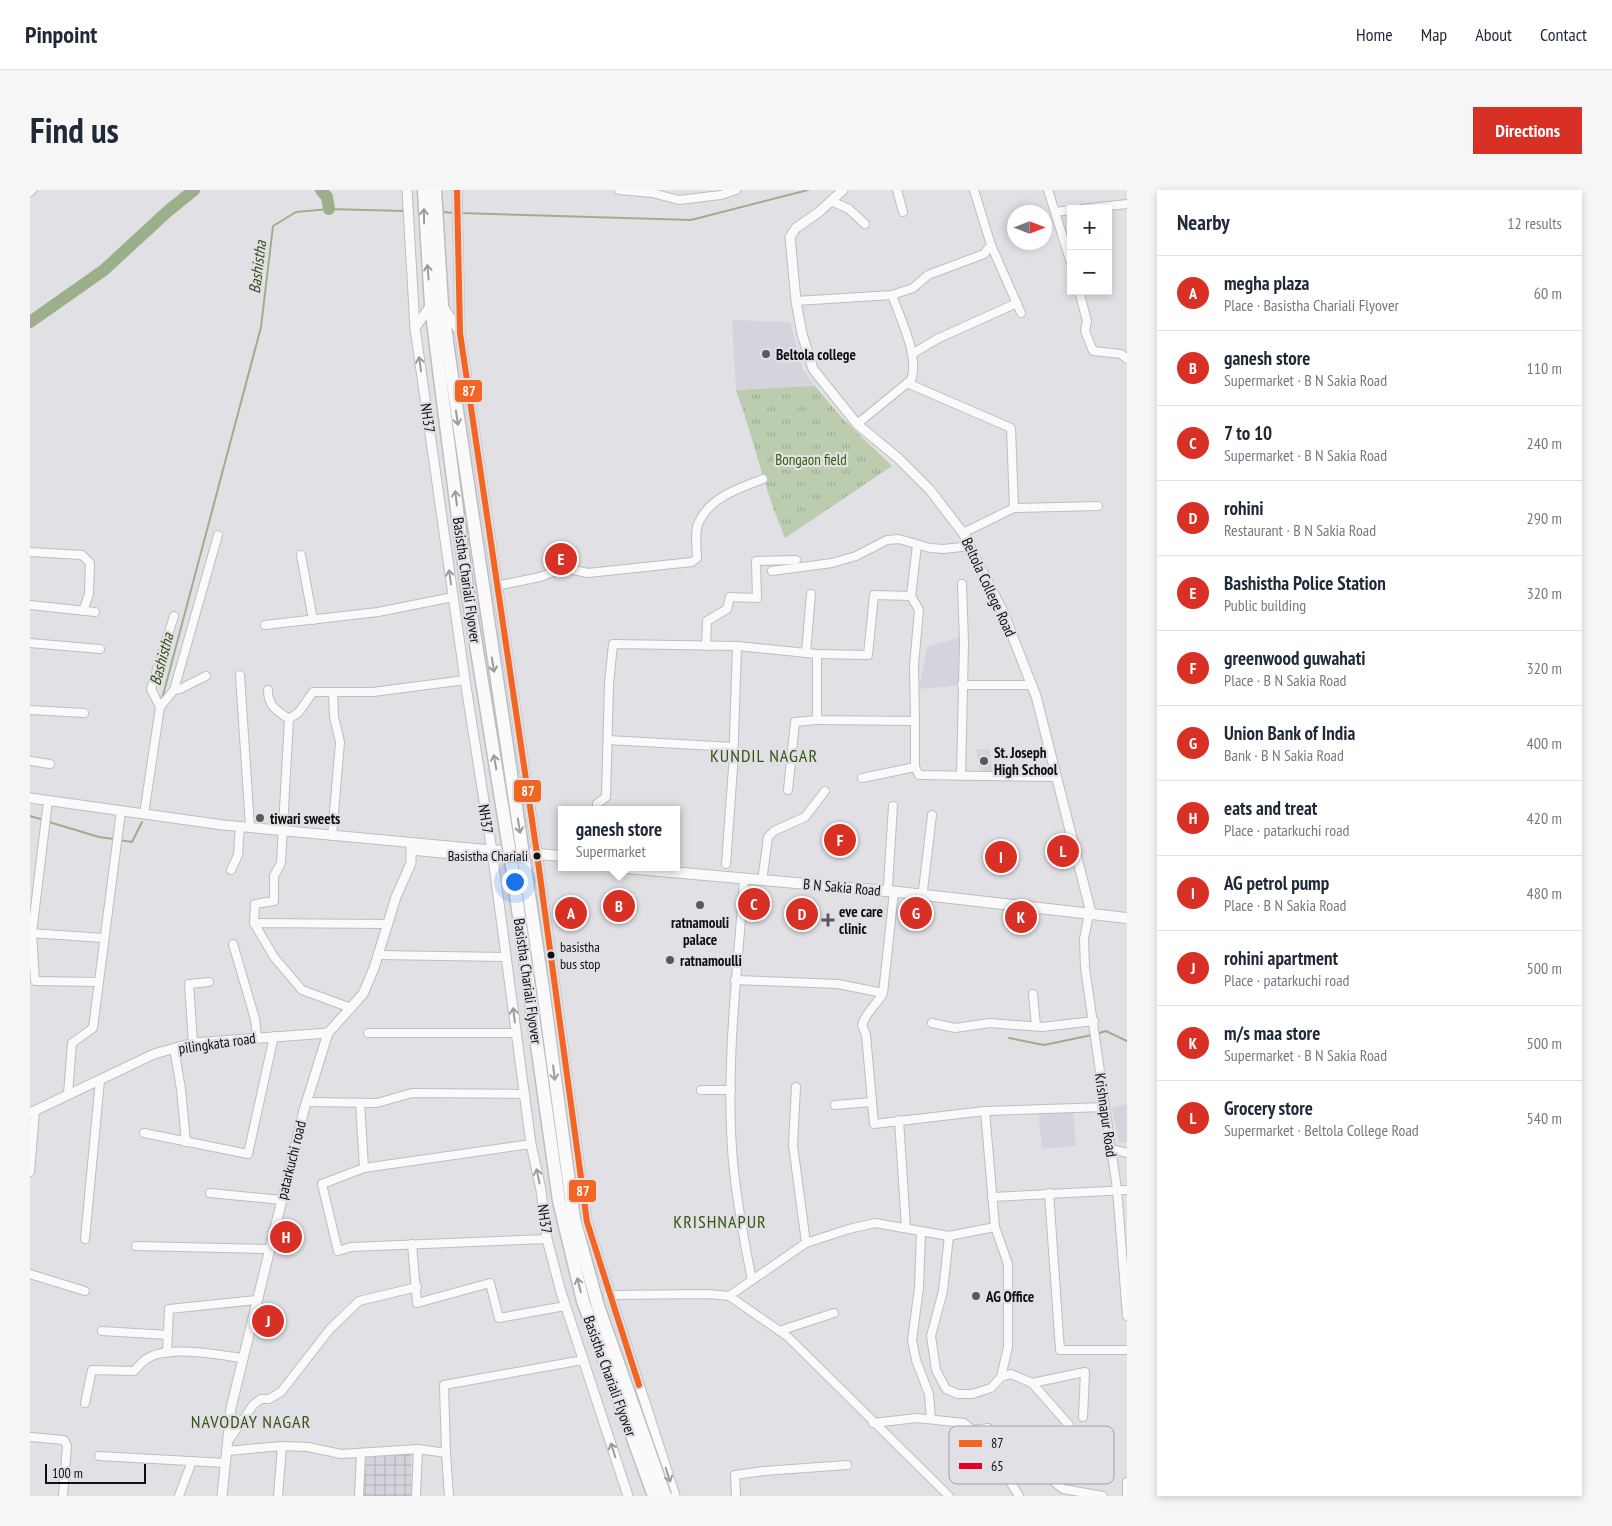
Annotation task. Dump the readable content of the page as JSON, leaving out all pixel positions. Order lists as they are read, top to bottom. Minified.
{"streets":{"highway":["Basistha Chariali Flyover"],"main road":["B N Sakia Road"],"street":["NH37","Beltola College Road","pilingkata road","Krishnapur Road","patarkuchi road"]},"crossings":[["Beltola College Road","B N Sakia Road"],["Beltola College Road","Krishnapur Road"],["B N Sakia Road","Krishnapur Road"],["pilingkata road","patarkuchi road"]],"districts":["KUNDIL NAGAR","KRISHNAPUR","NAVODAY NAGAR"],"water":["Bashistha"],"parks":["Bongaon field"],"places":{"other":["Beltola college","St. Joseph High School","tiwari sweets","Basistha Chariali","ratnamouli palace","basistha bus stop","ratnamoulli","AG Office"],"health":["eve care clinic"]},"lines":["transit line 87"],"legend":["87","65"],"scale_bar":"100 m","north":"right","page":{"header":"Pinpoint","nav":["Home","Map","About","Contact"],"title":"Find us","buttons":"Directions","heading":["Nearby","12 results"],"map_buttons":["+","−"],"list":[{"mark":"A","name":"megha plaza","note":"Place · Basistha Chariali Flyover","value":"60 m"},{"mark":"B","name":"ganesh store","note":"Supermarket · B N Sakia Road","value":"110 m"},{"mark":"C","name":"7 to 10","note":"Supermarket · B N Sakia Road","value":"240 m"},{"mark":"D","name":"rohini","note":"Restaurant · B N Sakia Road","value":"290 m"},{"mark":"E","name":"Bashistha Police Station","note":"Public building","value":"320 m"},{"mark":"F","name":"greenwood guwahati","note":"Place · B N Sakia Road","value":"320 m"},{"mark":"G","name":"Union Bank of India","note":"Bank · B N Sakia Road","value":"400 m"},{"mark":"H","name":"eats and treat","note":"Place · patarkuchi road","value":"420 m"},{"mark":"I","name":"AG petrol pump","note":"Place · B N Sakia Road","value":"480 m"},{"mark":"J","name":"rohini apartment","note":"Place · patarkuchi road","value":"500 m"},{"mark":"K","name":"m/s maa store","note":"Supermarket · B N Sakia Road","value":"500 m"},{"mark":"L","name":"Grocery store","note":"Supermarket · Beltola College Road","value":"540 m"}],"pins":["E","F","L","I","C","B","A","G","D","K","H","J"],"popup":["ganesh store","Supermarket"],"scale":"100 m"}}
